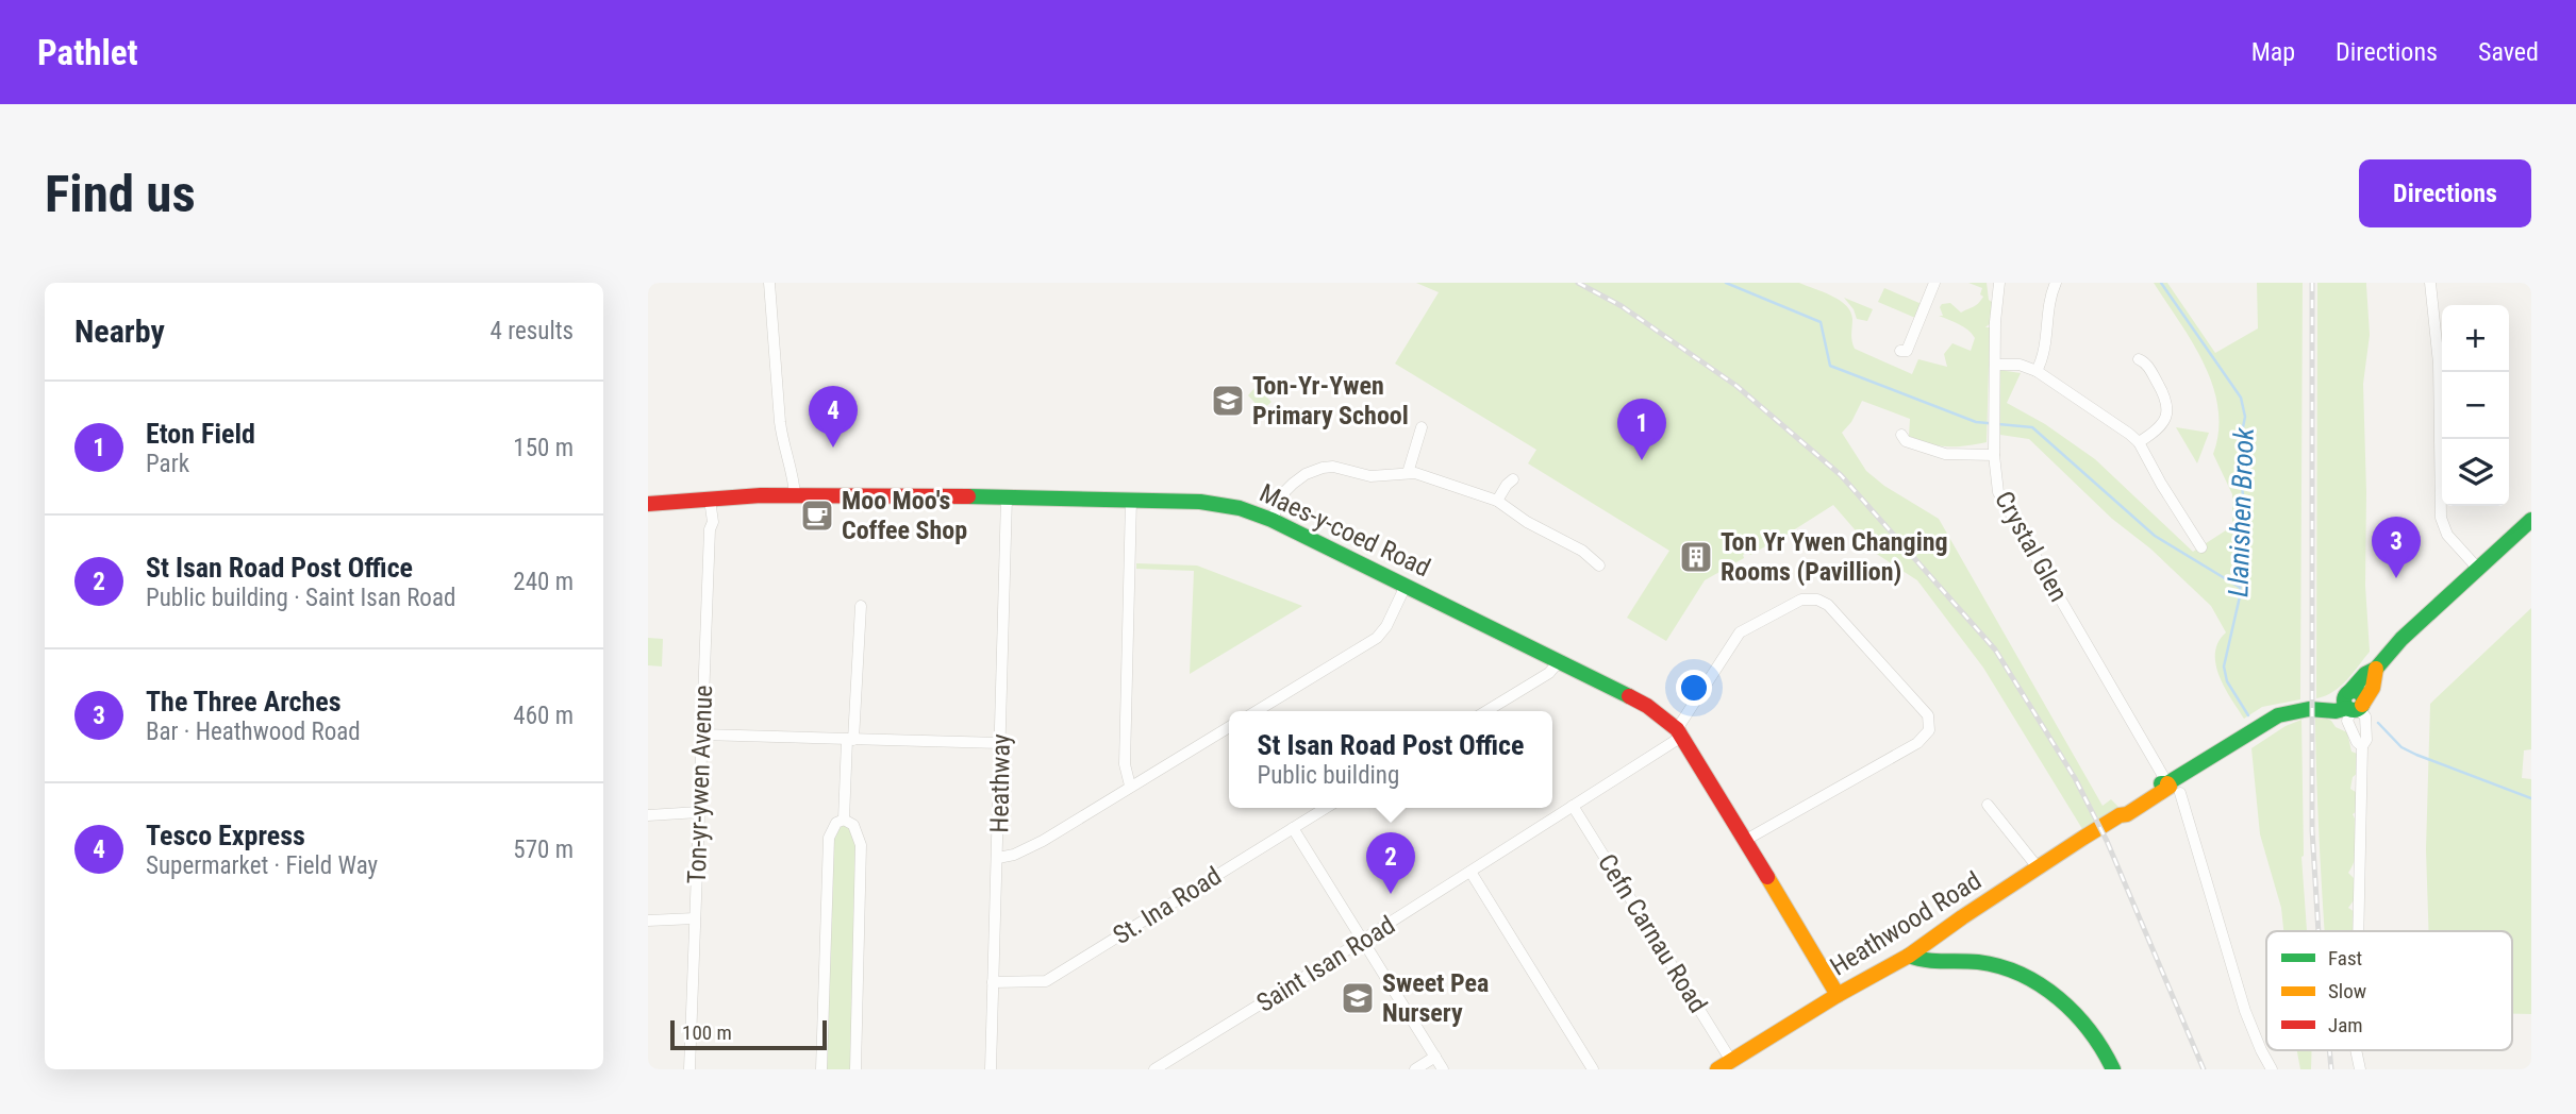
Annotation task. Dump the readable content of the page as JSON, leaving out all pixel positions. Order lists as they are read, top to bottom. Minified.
{"streets":{"street":["Maes-y-coed Road","Crystal Glen","Heathway","Ton-yr-ywen Avenue","St. Ina Road","Heathwood Road","Cefn Carnau Road","Saint Isan Road"]},"crossings":[["Maes-y-coed Road","Heathway"],["Maes-y-coed Road","Ton-yr-ywen Avenue"],["Maes-y-coed Road","Heathwood Road"],["Maes-y-coed Road","Saint Isan Road"],["Crystal Glen","Heathwood Road"],["Heathway","St. Ina Road"],["Heathwood Road","Cefn Carnau Road"],["Cefn Carnau Road","Saint Isan Road"]],"water":["Llanishen Brook"],"places":{"school or university":["Ton-Yr-Ywen Primary School","Sweet Pea Nursery"],"cafe":["Moo Moo's Coffee Shop"],"building":["Ton Yr Ywen Changing Rooms (Pavillion)"]},"legend":["Fast","Slow","Jam"],"scale_bar":"100 m","page":{"header":"Pathlet","nav":["Map","Directions","Saved"],"buttons":"Directions","title":"Find us","heading":["Nearby","4 results"],"map_buttons":["+","−"],"list":[{"mark":"1","name":"Eton Field","note":"Park","value":"150 m"},{"mark":"2","name":"St Isan Road Post Office","note":"Public building · Saint Isan Road","value":"240 m"},{"mark":"3","name":"The Three Arches","note":"Bar · Heathwood Road","value":"460 m"},{"mark":"4","name":"Tesco Express","note":"Supermarket · Field Way","value":"570 m"}],"pins":["4","1","3","2"],"popup":["St Isan Road Post Office","Public building"],"scale":"100 m"}}
